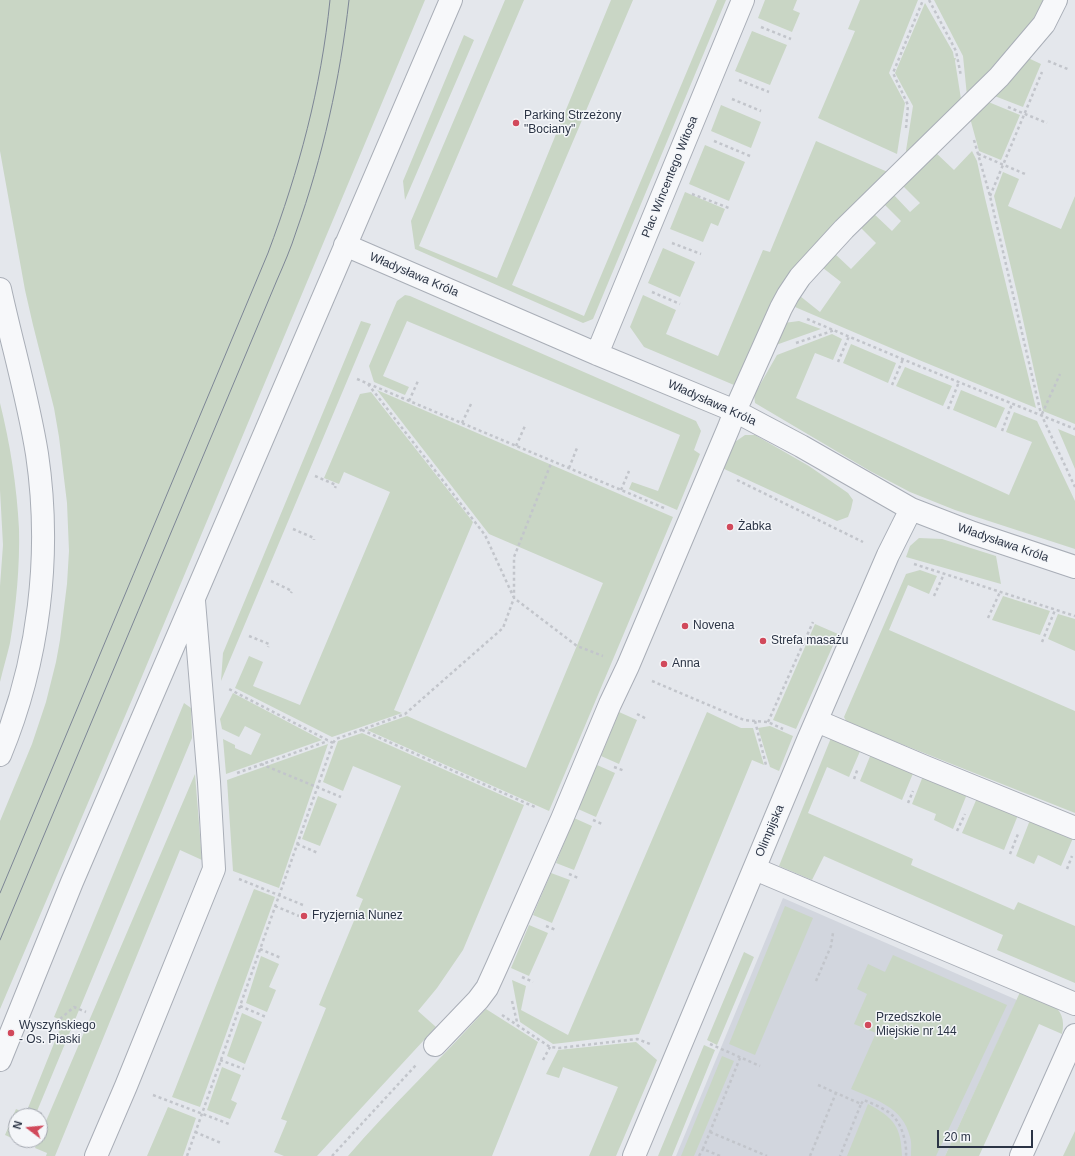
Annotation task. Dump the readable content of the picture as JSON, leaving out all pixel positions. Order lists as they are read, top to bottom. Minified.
{"streets":{"street":["Plac Wincentego Witosa","Władysława Króla","Olimpijska"]},"crossings":[["Plac Wincentego Witosa","Władysława Króla"],["Władysława Króla","Olimpijska"]],"places":["Parking Strzeżony \"Bociany\"","Żabka","Novena","Strefa masażu","Anna","Fryzjernia Nunez","Przedszkole Miejskie nr 144","Wyszyńskiego - Os. Piaski"],"scale_bar":"20 m","north":"left"}
